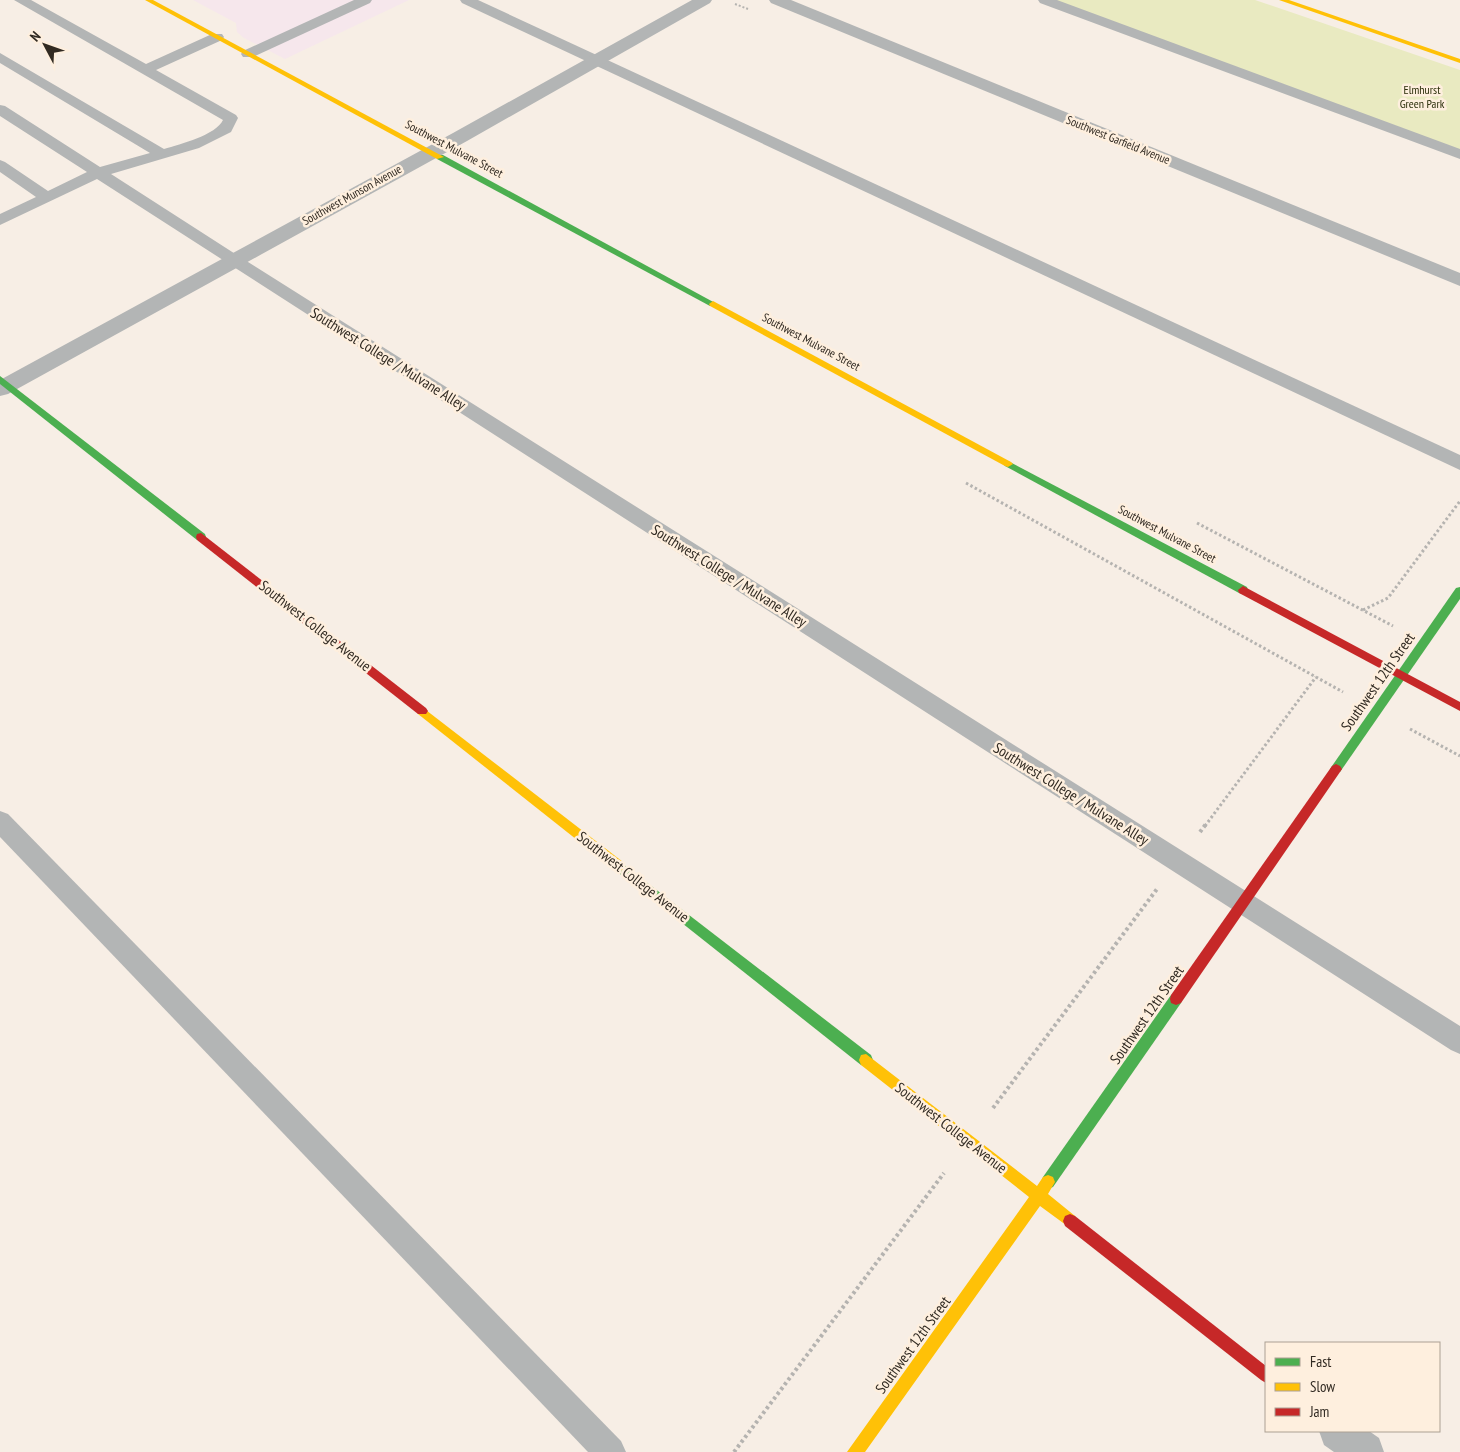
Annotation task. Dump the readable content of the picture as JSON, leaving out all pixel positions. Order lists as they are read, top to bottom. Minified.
{"streets":{"street":["Southwest Garfield Avenue","Southwest Mulvane Street","Southwest Munson Avenue","Southwest College Avenue","Southwest 12th Street"],"lane":["Southwest College / Mulvane Alley"]},"crossings":[["Southwest Mulvane Street","Southwest Munson Avenue"],["Southwest Mulvane Street","Southwest 12th Street"],["Southwest Munson Avenue","Southwest College / Mulvane Alley"],["Southwest Munson Avenue","Southwest College Avenue"],["Southwest College / Mulvane Alley","Southwest 12th Street"],["Southwest College Avenue","Southwest 12th Street"]],"parks":["Elmhurst Green Park"],"legend":["Fast","Slow","Jam"],"north":"top left"}
